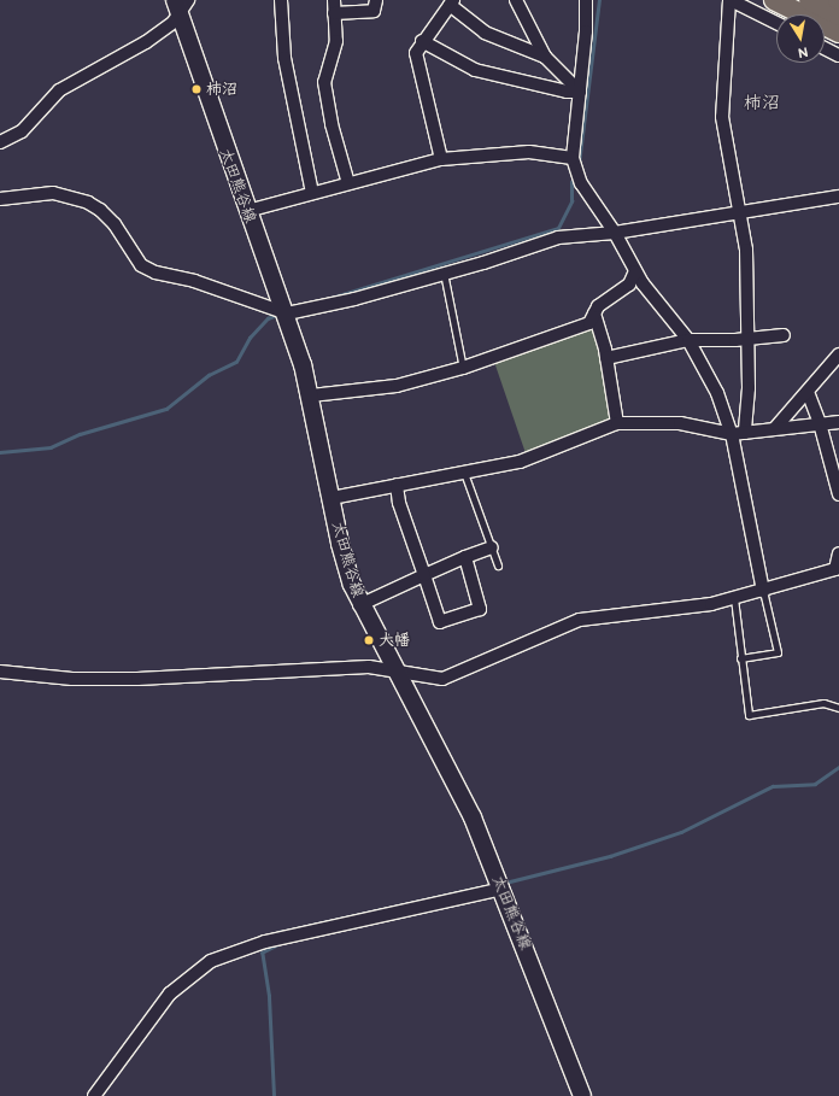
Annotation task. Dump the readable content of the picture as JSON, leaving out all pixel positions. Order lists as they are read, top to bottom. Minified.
{"streets":{"main road":["太田熊谷線"]},"districts":["柿沼"],"places":["柿沼","大幡"],"north":"bottom"}
